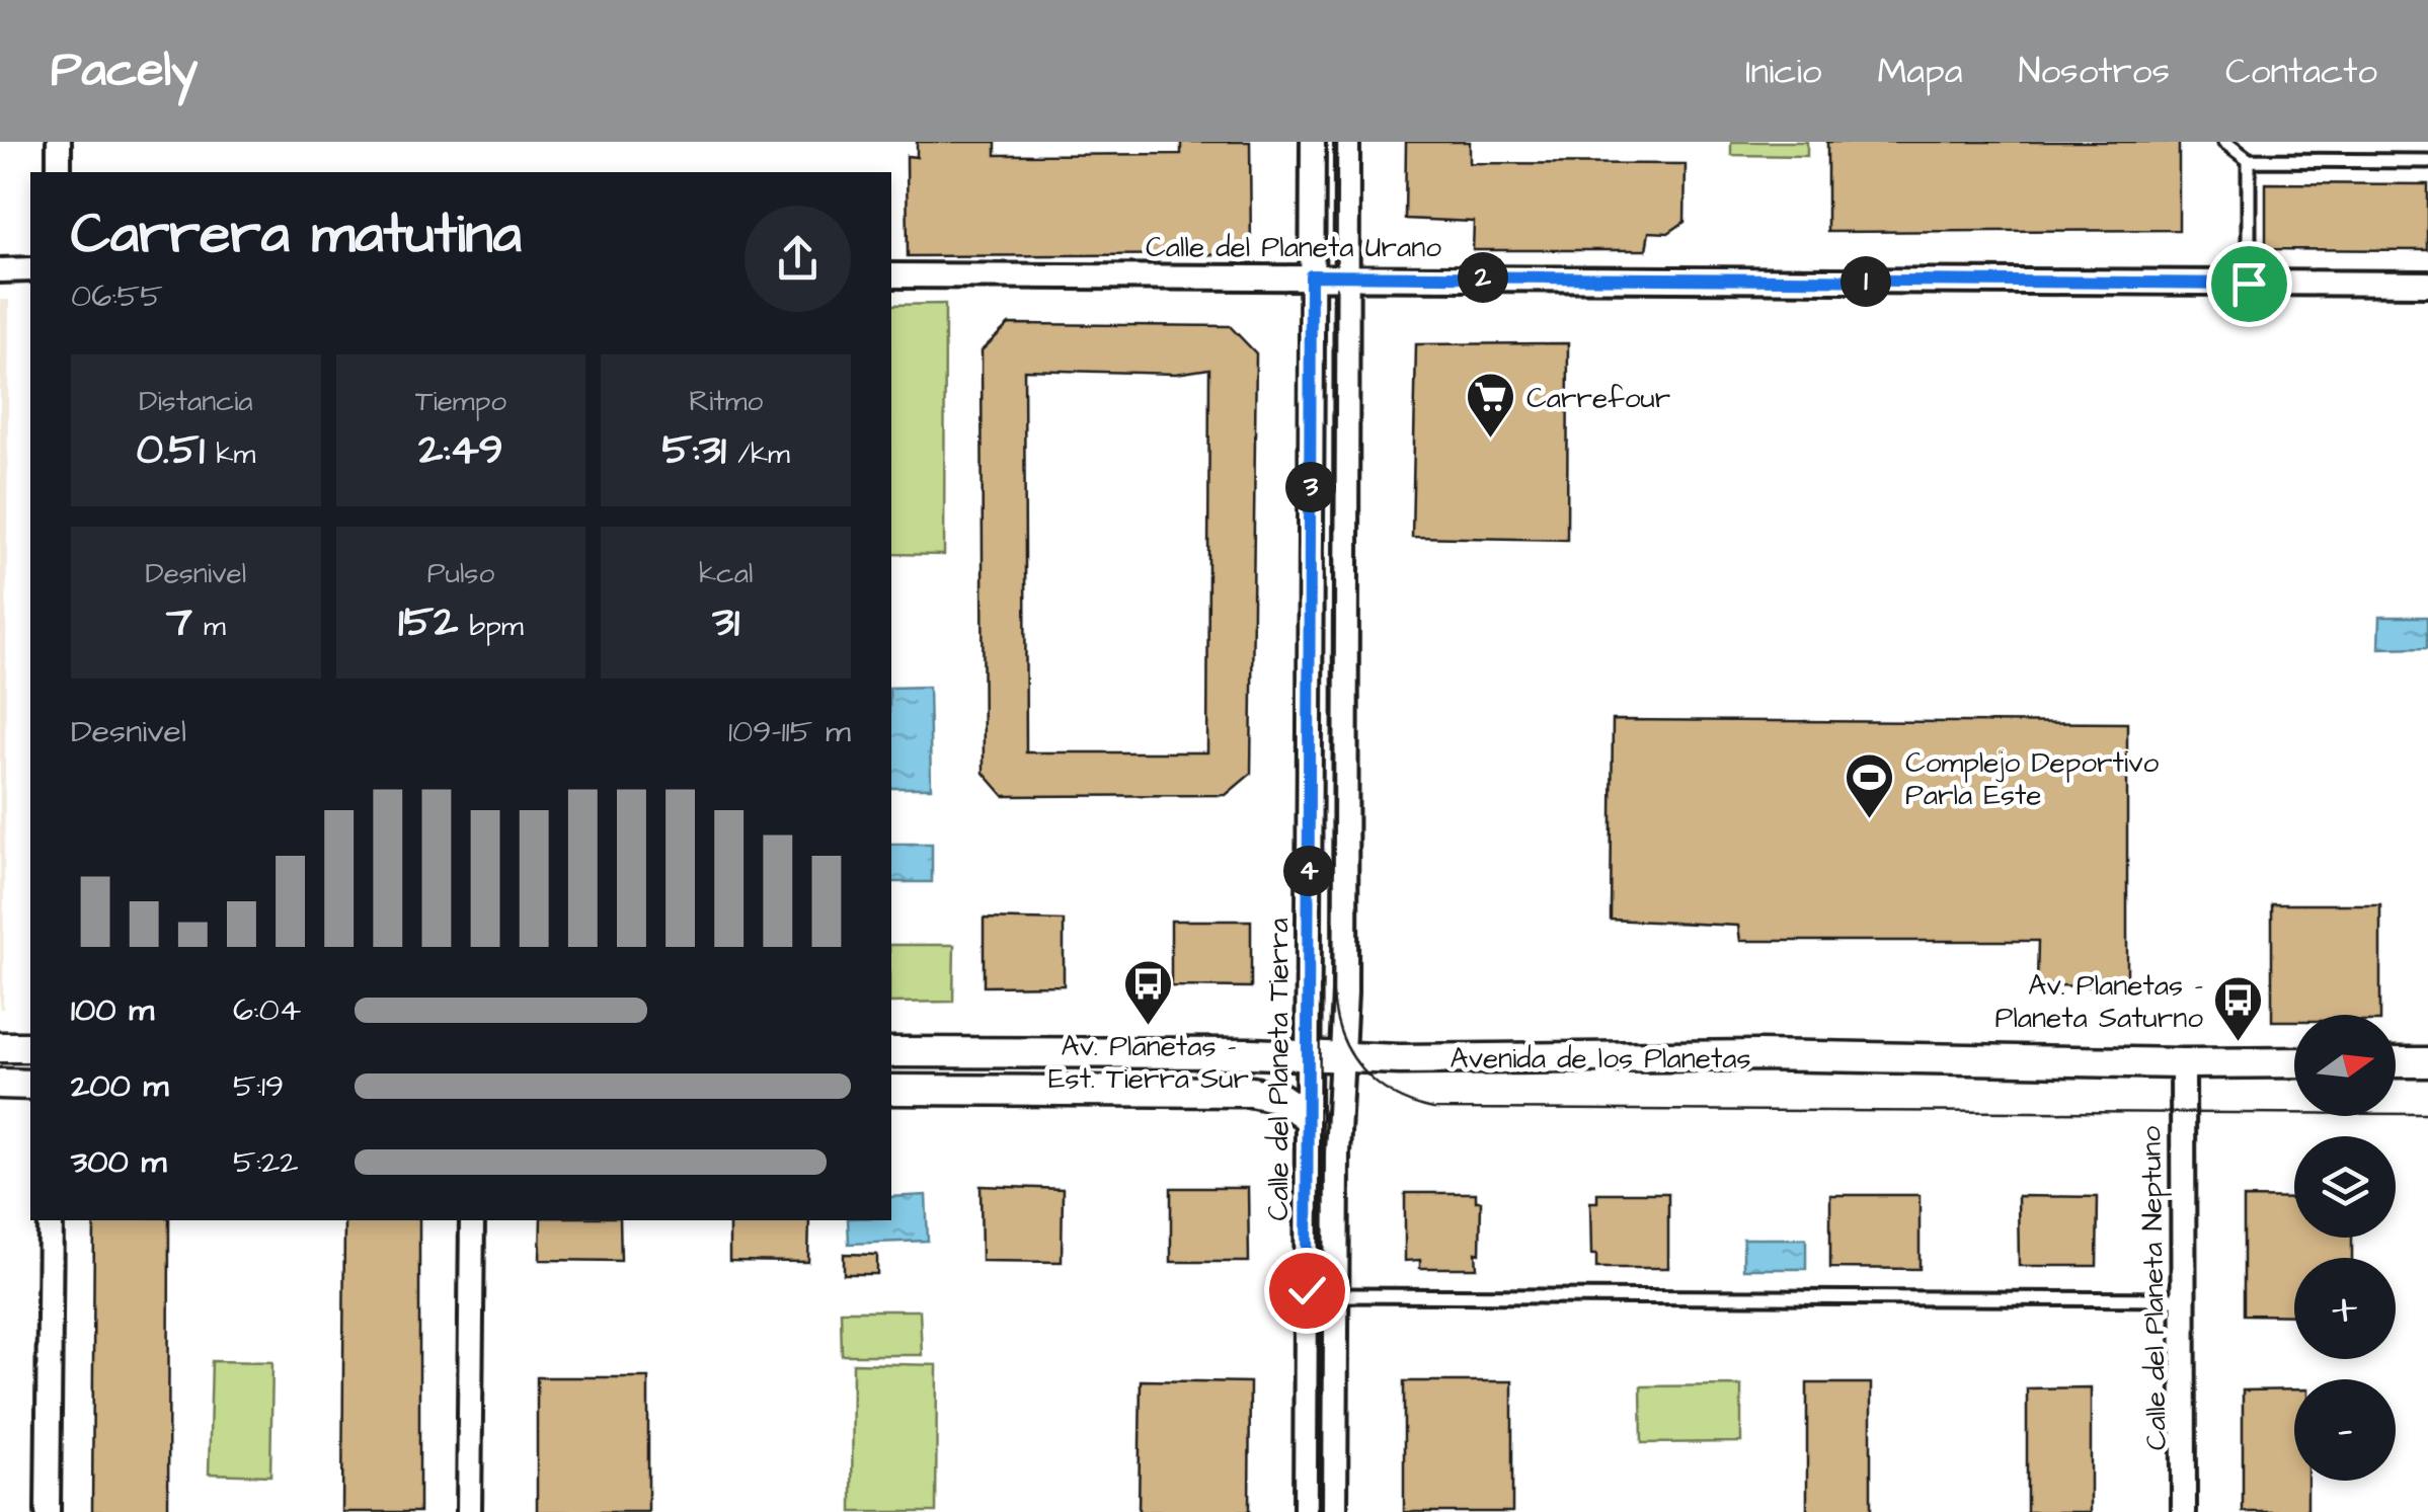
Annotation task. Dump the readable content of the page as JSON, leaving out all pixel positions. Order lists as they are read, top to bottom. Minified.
{"streets":{"street":["Calle del Planeta Urano","Avenida de los Planetas","Calle del Planeta Tierra","Calle del Planeta Neptuno"]},"crossings":[["Calle del Planeta Urano","Calle del Planeta Tierra"],["Avenida de los Planetas","Calle del Planeta Tierra"],["Avenida de los Planetas","Calle del Planeta Neptuno"]],"places":{"supermarket":["Carrefour"],"sports":["Complejo Deportivo Parla Este"],"bus stop":["Av. Planetas - Est. Tierra Sur","Av. Planetas - Planeta Saturno"]},"north":"right","page":{"header":"Pacely","nav":["Inicio","Mapa","Nosotros","Contacto"],"heading":["Carrera matutina","06:55"],"pins":["2","1","3","4"],"stats":[["Distancia","0.51 km"],["Tiempo","2:49"],["Ritmo","5:31 /km"],["Desnivel","7 m"],["Pulso","152 bpm"],["kcal","31"]],"chart":["Desnivel","109–115 m"],"list":[{"name":"100 m","note":"6:04"},{"name":"200 m","note":"5:19"},{"name":"300 m","note":"5:22"}],"map_buttons":["+","−"]}}
